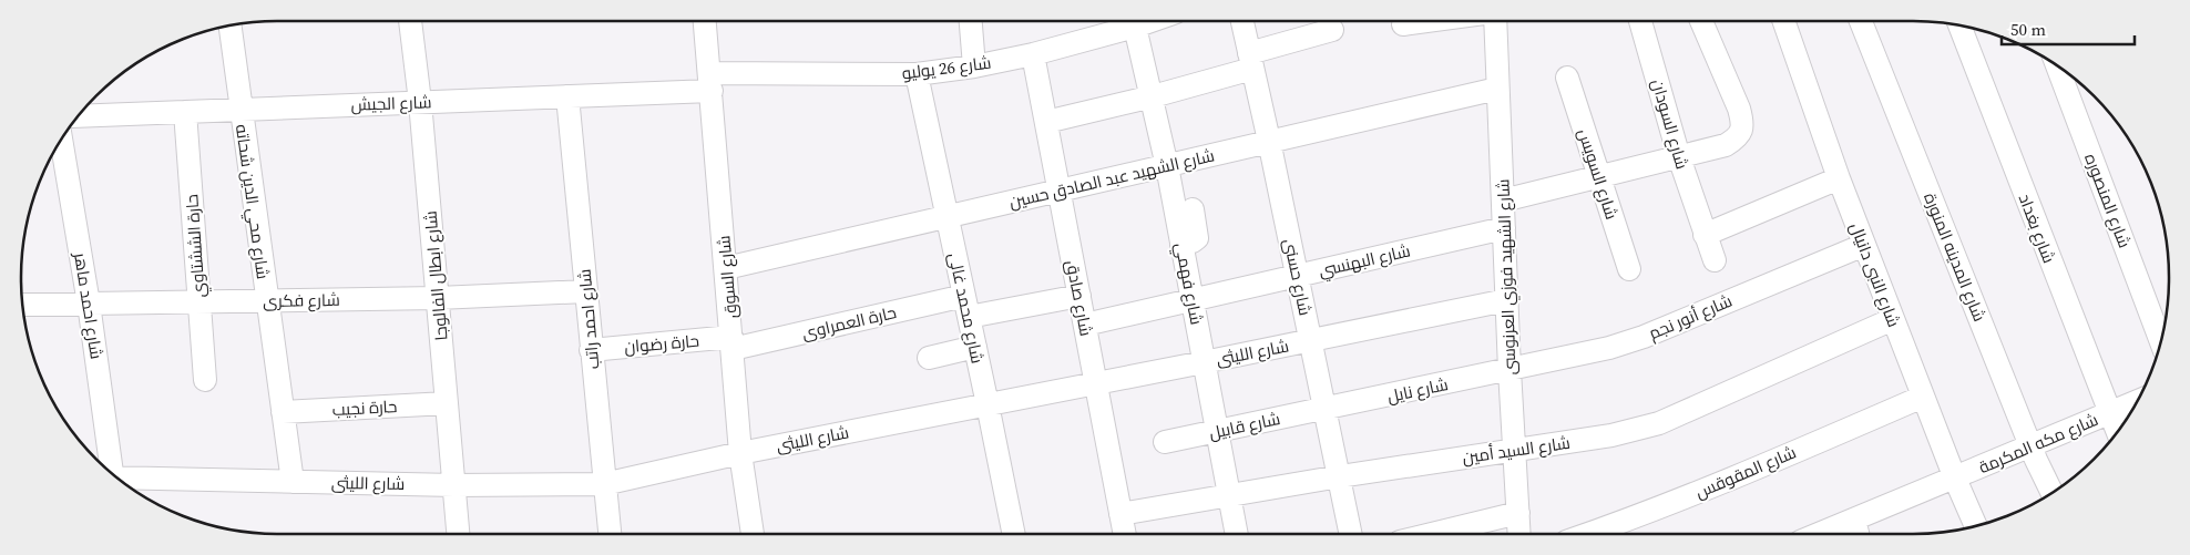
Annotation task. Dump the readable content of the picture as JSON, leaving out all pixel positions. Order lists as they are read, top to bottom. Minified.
{"streets":{"street":["شارع 26 يوليو","شارع الجيش","شارع السودان","شارع السويس","شارع الشهيد عبد الصادق حسين","شارع المنصوره","شارع محي الدين شحاته","شارع بغداد","حارة الششتاوي","شارع المدينه المنورة","شارع البهنسي","شارع النبى دانيال","شارع ابطال الفالوجا","شارع السوق","شارع حسنى","شارع الشهيد فوزي العرنوسى","شارع فهمي","شارع صادق","شارع فكرى","شارع احمد ماهر","شارع محمد غالى","شارع أنور نجم","شارع احمد راتب","حارة العمراوى","حارة رضوان","شارع الليثى","شارع نايل","حارة نجيب","شارع قابيل","شارع مكه المكرمة","شارع السيد أمين","شارع المقوقس"]},"crossings":[["شارع 26 يوليو","شارع الجيش"],["شارع 26 يوليو","شارع السوق"],["شارع 26 يوليو","شارع فهمي"],["شارع 26 يوليو","شارع صادق"],["شارع 26 يوليو","شارع محمد غالى"],["شارع الجيش","شارع محي الدين شحاته"],["شارع الجيش","حارة الششتاوي"],["شارع الجيش","شارع ابطال الفالوجا"],["شارع الجيش","شارع السوق"],["شارع الجيش","شارع احمد راتب"],["شارع الشهيد عبد الصادق حسين","شارع السوق"],["شارع الشهيد عبد الصادق حسين","شارع حسنى"],["شارع الشهيد عبد الصادق حسين","شارع الشهيد فوزي العرنوسى"],["شارع الشهيد عبد الصادق حسين","شارع فهمي"],["شارع الشهيد عبد الصادق حسين","شارع صادق"],["شارع الشهيد عبد الصادق حسين","شارع محمد غالى"],["شارع محي الدين شحاته","شارع فكرى"],["شارع محي الدين شحاته","شارع الليثى"],["شارع محي الدين شحاته","حارة نجيب"],["شارع بغداد","شارع مكه المكرمة"],["حارة الششتاوي","شارع فكرى"],["شارع المدينه المنورة","شارع مكه المكرمة"],["شارع البهنسي","شارع حسنى"],["شارع البهنسي","شارع الشهيد فوزي العرنوسى"],["شارع البهنسي","شارع فهمي"],["شارع البهنسي","شارع صادق"],["شارع النبى دانيال","شارع أنور نجم"],["شارع النبى دانيال","شارع مكه المكرمة"],["شارع النبى دانيال","شارع السيد أمين"],["شارع النبى دانيال","شارع المقوقس"],["شارع ابطال الفالوجا","شارع فكرى"],["شارع ابطال الفالوجا","شارع الليثى"],["شارع ابطال الفالوجا","حارة نجيب"],["شارع السوق","حارة العمراوى"],["شارع السوق","حارة رضوان"],["شارع السوق","شارع الليثى"],["شارع حسنى","شارع الليثى"],["شارع حسنى","شارع نايل"],["شارع حسنى","شارع قابيل"],["شارع حسنى","شارع السيد أمين"],["شارع الشهيد فوزي العرنوسى","شارع أنور نجم"],["شارع الشهيد فوزي العرنوسى","شارع الليثى"],["شارع الشهيد فوزي العرنوسى","شارع نايل"],["شارع الشهيد فوزي العرنوسى","شارع السيد أمين"],["شارع فهمي","شارع الليثى"],["شارع فهمي","شارع قابيل"],["شارع فهمي","شارع السيد أمين"],["شارع صادق","حارة العمراوى"],["شارع صادق","شارع الليثى"],["شارع صادق","شارع السيد أمين"],["شارع فكرى","شارع احمد ماهر"],["شارع فكرى","شارع احمد راتب"],["شارع محمد غالى","حارة العمراوى"],["شارع محمد غالى","شارع الليثى"],["شارع أنور نجم","شارع نايل"],["شارع احمد راتب","حارة رضوان"],["شارع احمد راتب","شارع الليثى"],["حارة العمراوى","حارة رضوان"],["شارع نايل","شارع قابيل"]],"scale_bar":"50 m"}
